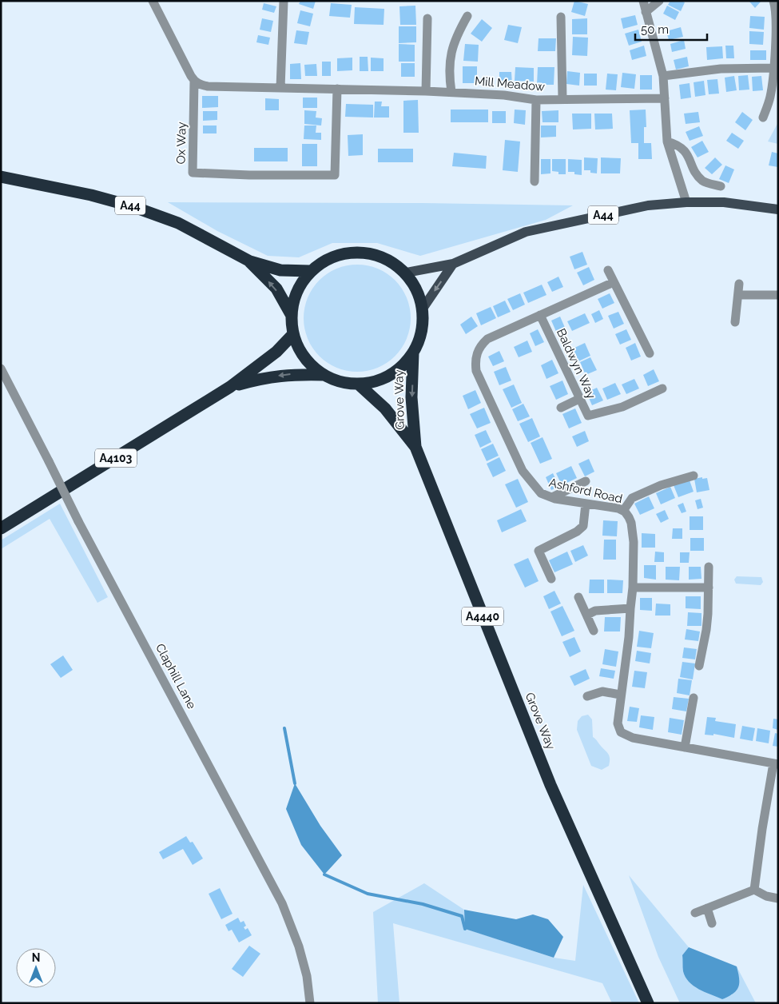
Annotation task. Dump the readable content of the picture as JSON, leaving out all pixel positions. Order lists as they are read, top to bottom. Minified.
{"streets":{"highway":["A44","Grove Way","A4103","A4440"],"street":["Mill Meadow","Ox Way","Baldwyn Way","Ashford Road","Claphill Lane"]},"crossings":[["A44","Grove Way"],["A44","A4103"],["Baldwyn Way","Ashford Road"],["Grove Way","A4103"]],"scale_bar":"50 m","north":"top"}
